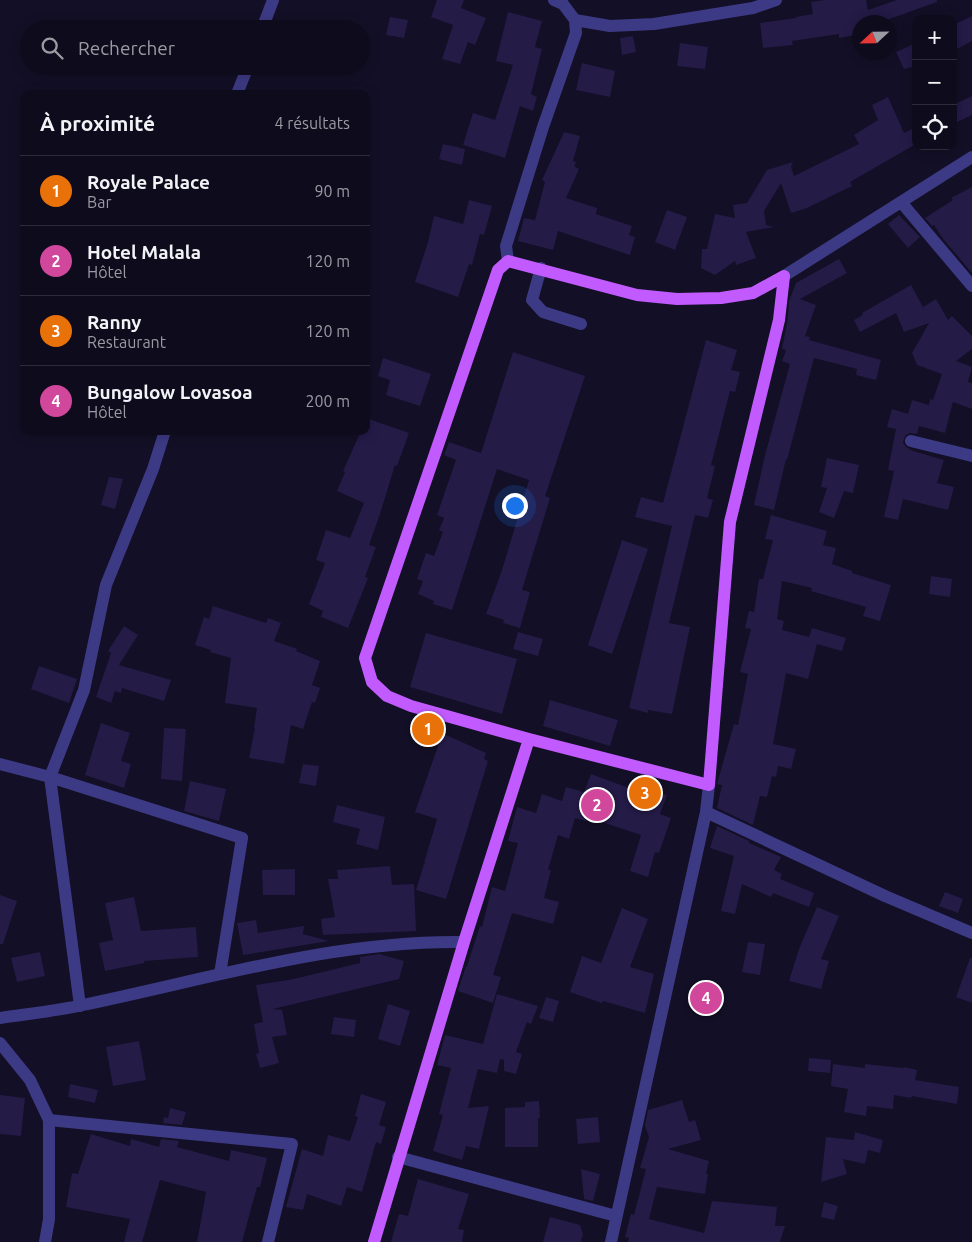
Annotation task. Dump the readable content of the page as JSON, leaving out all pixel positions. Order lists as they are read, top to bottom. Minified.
{"north":"left","page":{"map_buttons":["+","−"],"search":"Rechercher","heading":["À proximité","4 résultats"],"list":[{"mark":"1","name":"Royale Palace","note":"Bar","value":"90 m"},{"mark":"2","name":"Hotel Malala","note":"Hôtel","value":"120 m"},{"mark":"3","name":"Ranny","note":"Restaurant","value":"120 m"},{"mark":"4","name":"Bungalow Lovasoa","note":"Hôtel","value":"200 m"}],"pins":["1","3","2","4"]}}
